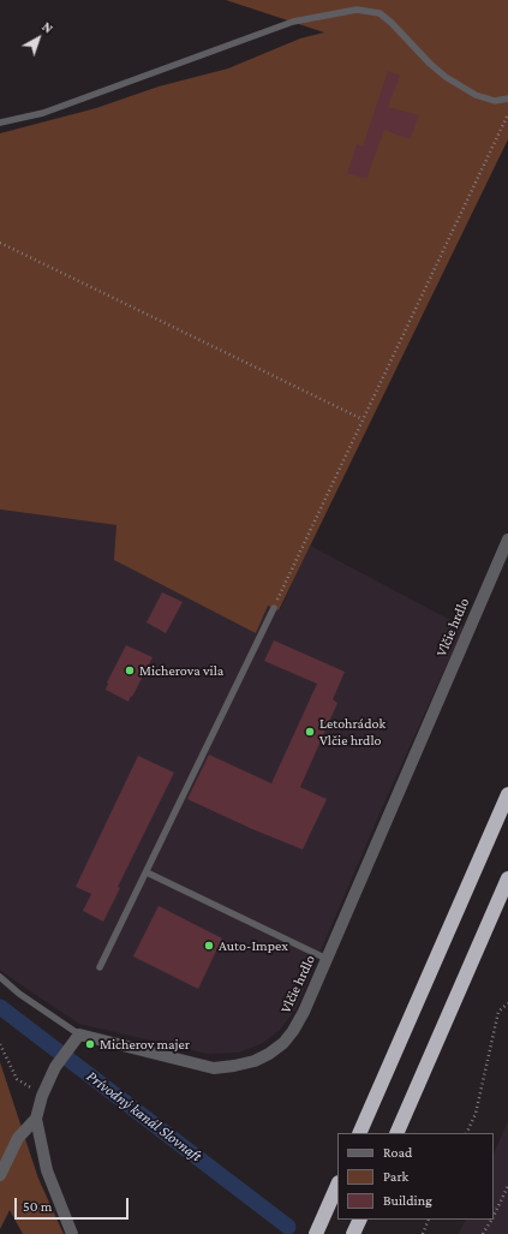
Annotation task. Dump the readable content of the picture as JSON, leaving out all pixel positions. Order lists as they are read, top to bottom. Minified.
{"streets":{"street":["Vlčie hrdlo"]},"water":["Prívodný kanál Slovnaft"],"places":["Micherova vila","Letohrádok Vlčie hrdlo","Auto-Impex","Micherov majer"],"legend":["Road","Park","Building"],"scale_bar":"50 m","north":"top right"}
